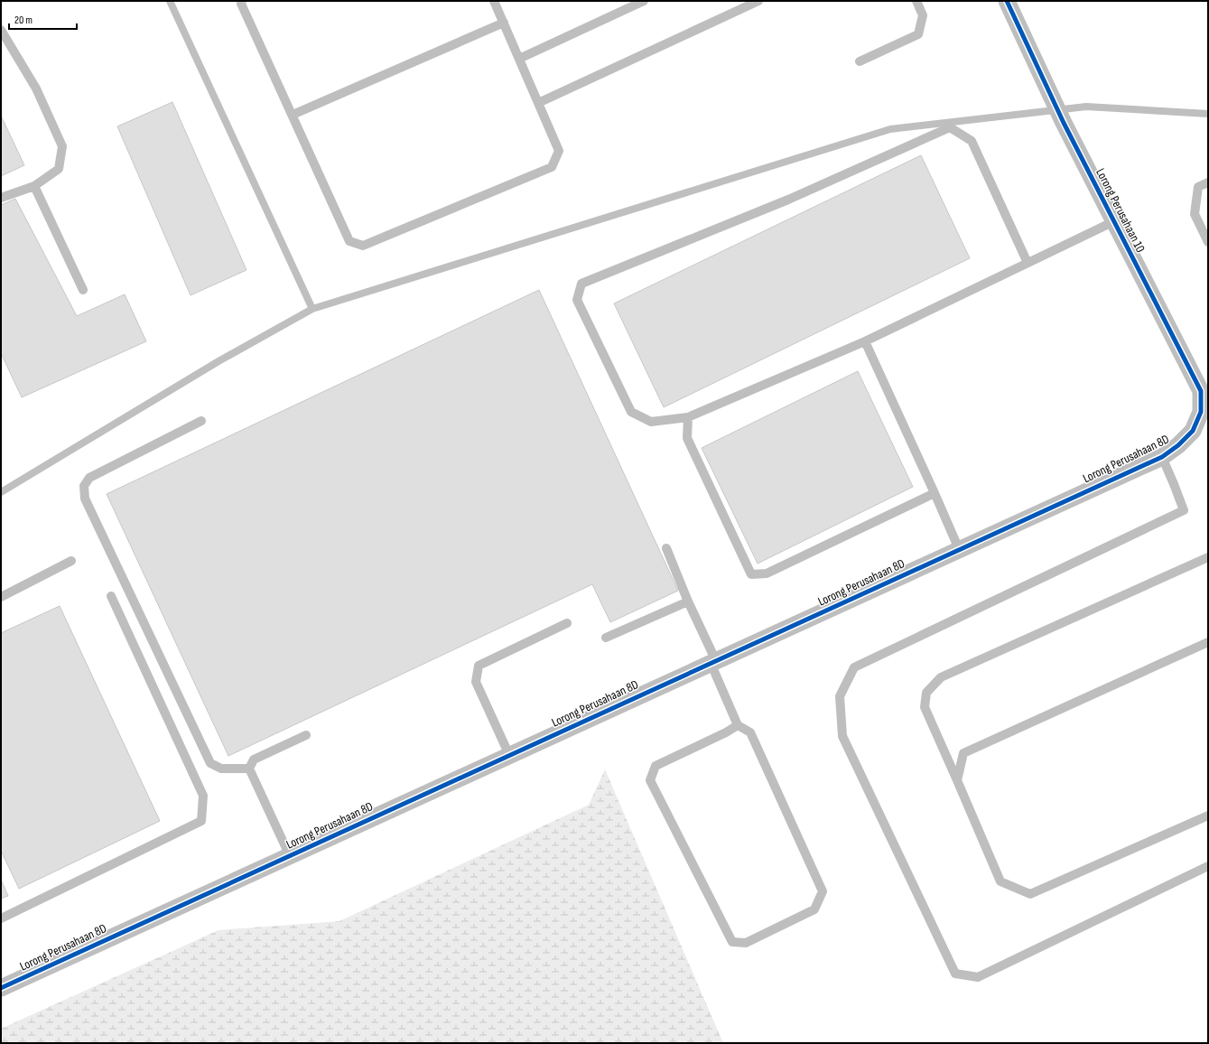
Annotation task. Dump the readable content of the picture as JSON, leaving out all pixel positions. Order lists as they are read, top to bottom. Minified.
{"streets":{"street":["Lorong Perusahaan 10","Lorong Perusahaan 8D"]},"crossings":[["Lorong Perusahaan 10","Lorong Perusahaan 8D"]],"scale_bar":"20 m"}
